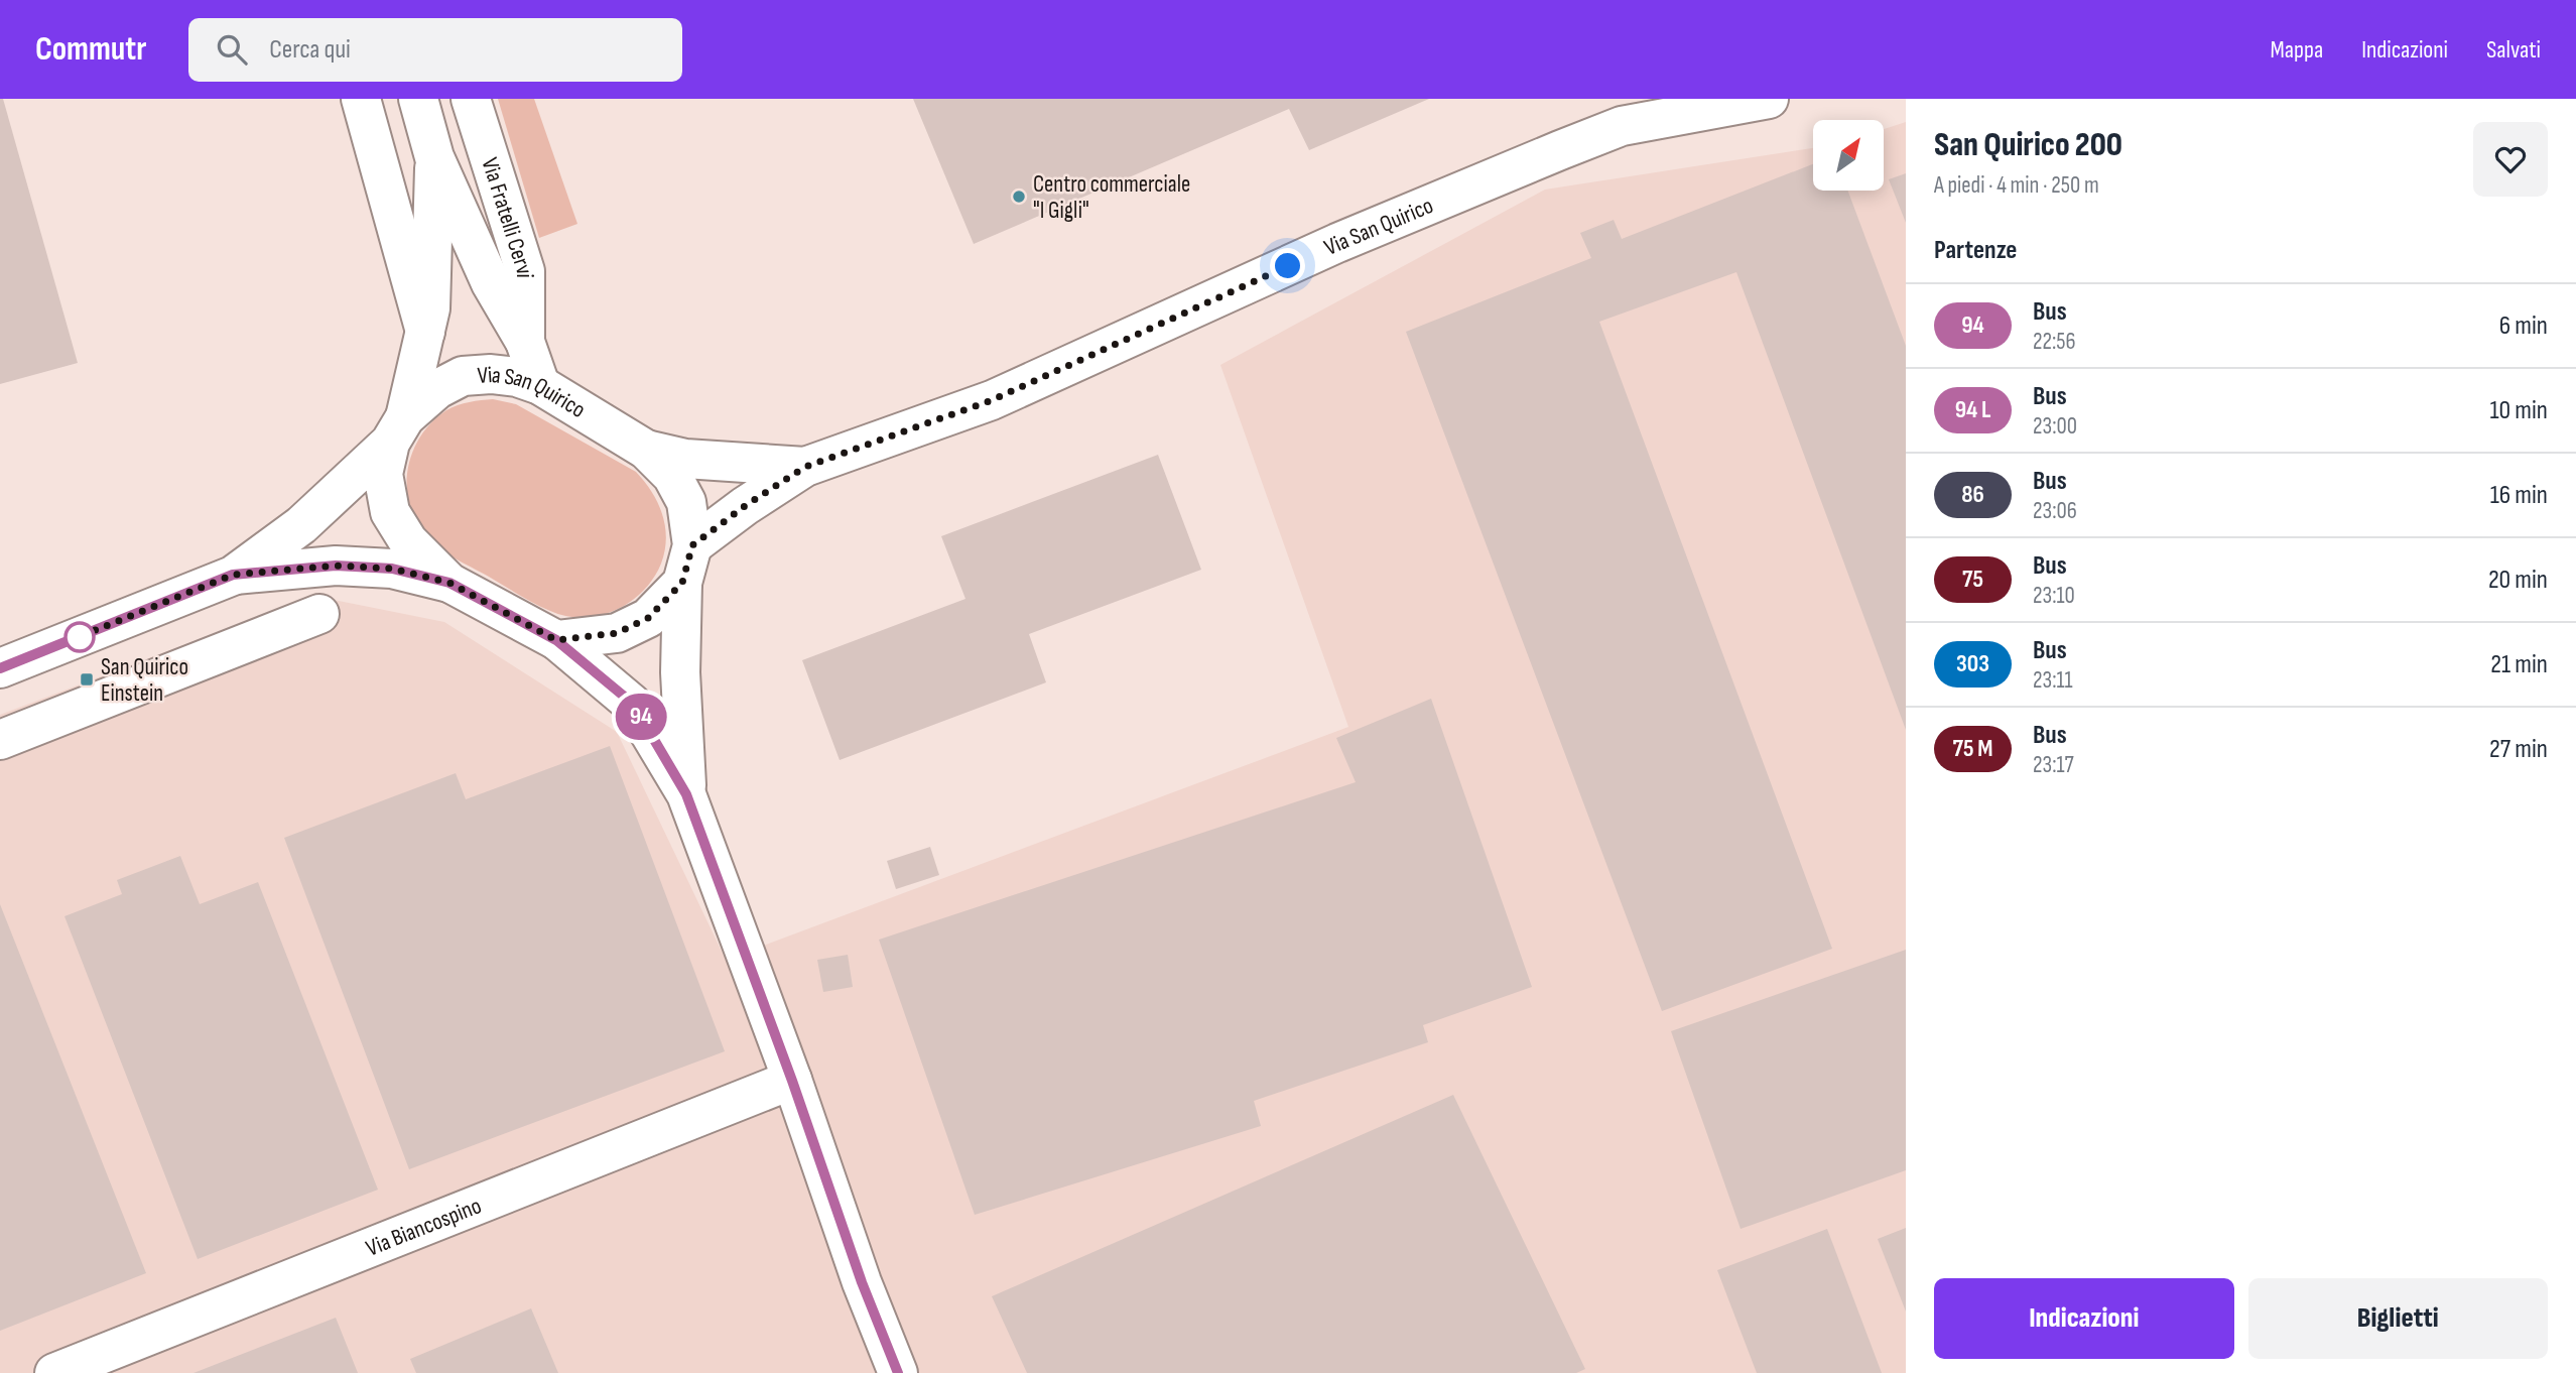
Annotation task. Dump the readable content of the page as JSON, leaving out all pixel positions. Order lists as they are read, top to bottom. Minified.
{"streets":{"street":["Via Fratelli Cervi","Via San Quirico","Via Biancospino"]},"crossings":[["Via Fratelli Cervi","Via San Quirico"]],"places":{"other":["Centro commerciale \"I Gigli\""],"transit":["San Quirico Einstein"]},"lines":["bus line 94"],"north":"top right","page":{"header":"Commutr","search":"Cerca qui","nav":["Mappa","Indicazioni","Salvati"],"on_map":"94","heading":[["San Quirico 200","A piedi · 4 min · 250 m"],"Partenze"],"list":[{"mark":"94","name":"Bus","note":"22:56","value":"6 min"},{"mark":"94 L","name":"Bus","note":"23:00","value":"10 min"},{"mark":"86","name":"Bus","note":"23:06","value":"16 min"},{"mark":"75","name":"Bus","note":"23:10","value":"20 min"},{"mark":"303","name":"Bus","note":"23:11","value":"21 min"},{"mark":"75 M","name":"Bus","note":"23:17","value":"27 min"}],"buttons":["Indicazioni","Biglietti"]}}
